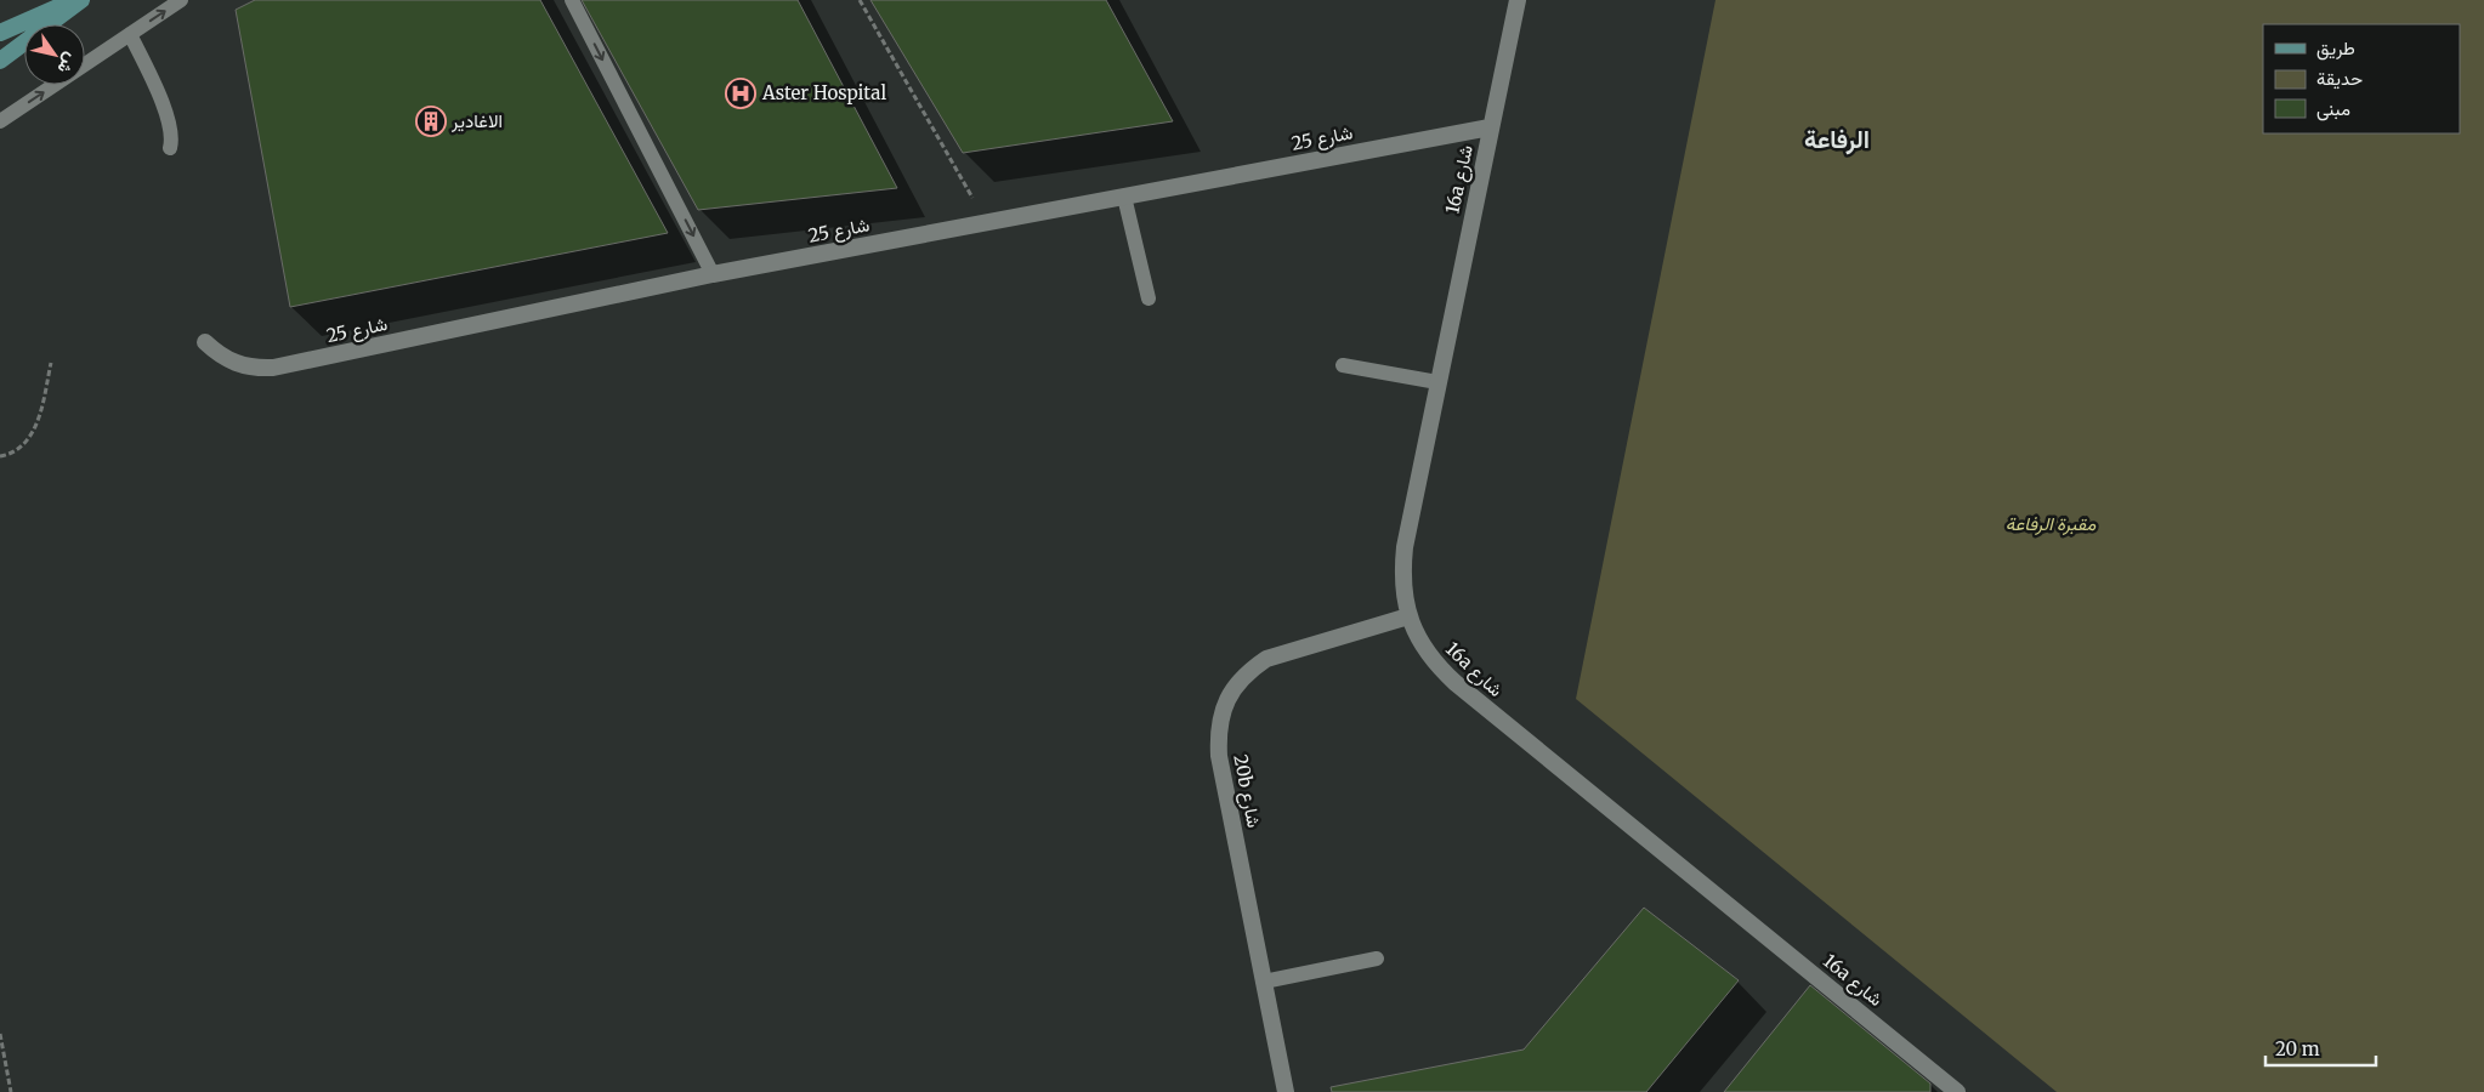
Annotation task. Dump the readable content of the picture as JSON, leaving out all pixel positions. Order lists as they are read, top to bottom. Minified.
{"streets":{"street":["شارع 25","16a شارع","20b شارع"]},"crossings":[["شارع 25","16a شارع"],["16a شارع","20b شارع"]],"districts":["الرفاعة"],"parks":["مقبرة الرفاعة"],"places":{"hospital":["Aster Hospital"],"building":["الاغادیر"]},"legend":["طريق","حديقة","مبنى"],"scale_bar":"20 m","north":"bottom right"}
